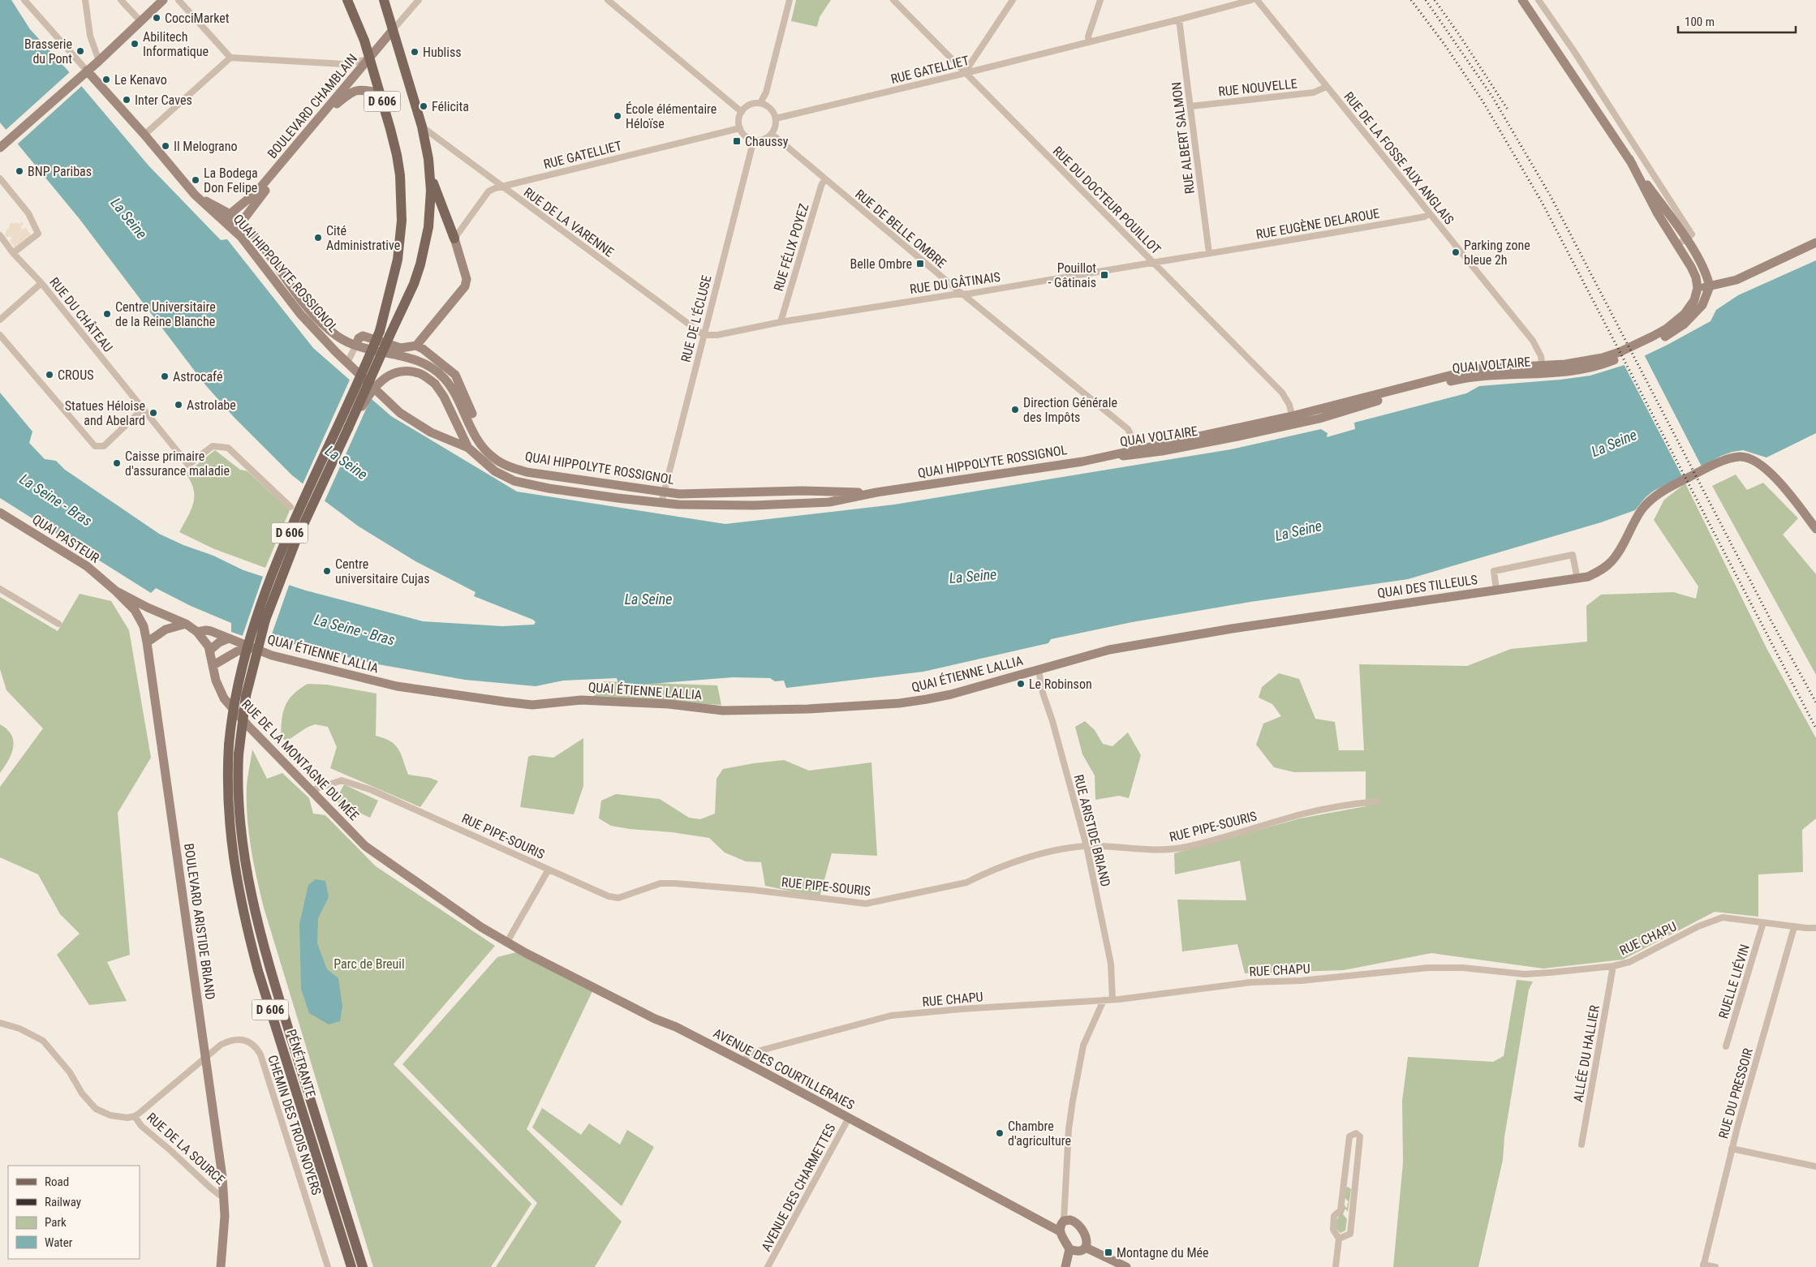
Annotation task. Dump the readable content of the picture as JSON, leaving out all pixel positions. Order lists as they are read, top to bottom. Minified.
{"streets":{"main road":["D 606","BOULEVARD CHAMBLAIN","PÉNÉTRANTE"],"street":["RUE GATELLIET","RUE NOUVELLE","RUE ALBERT SALMON","RUE DE LA FOSSE AUX ANGLAIS","RUE DU DOCTEUR POUILLOT","RUE DE LA VARENNE","RUE EUGÈNE DELAROUE","RUE DE BELLE OMBRE","RUE FÉLIX POYEZ","QUAI HIPPOLYTE ROSSIGNOL","RUE DU GÂTINAIS","RUE DU CHÂTEAU","RUE DE L'ÉCLUSE","QUAI VOLTAIRE","QUAI PASTEUR","QUAI DES TILLEULS","QUAI ÉTIENNE LALLIA","RUE DE LA MONTAGNE DU MÉE","RUE PIPE-SOURIS","RUE ARISTIDE BRIAND","BOULEVARD ARISTIDE BRIAND","RUE CHAPU","RUELLE LIÉVIN","ALLÉE DU HALLIER","AVENUE DES COURTILLERAIES","RUE DU PRESSOIR","CHEMIN DES TROIS NOYERS","RUE DE LA SOURCE","AVENUE DES CHARMETTES"]},"crossings":[["RUE GATELLIET","RUE ALBERT SALMON"],["RUE GATELLIET","RUE DU DOCTEUR POUILLOT"],["RUE GATELLIET","RUE DE LA VARENNE"],["RUE GATELLIET","RUE DE BELLE OMBRE"],["RUE GATELLIET","RUE DE L'ÉCLUSE"],["RUE NOUVELLE","RUE ALBERT SALMON"],["RUE NOUVELLE","RUE DE LA FOSSE AUX ANGLAIS"],["D 606","BOULEVARD CHAMBLAIN"],["D 606","RUE DE LA VARENNE"],["D 606","PÉNÉTRANTE"],["BOULEVARD CHAMBLAIN","QUAI HIPPOLYTE ROSSIGNOL"],["BOULEVARD CHAMBLAIN","PÉNÉTRANTE"],["RUE ALBERT SALMON","RUE EUGÈNE DELAROUE"],["RUE ALBERT SALMON","RUE DU GÂTINAIS"],["RUE DE LA FOSSE AUX ANGLAIS","RUE EUGÈNE DELAROUE"],["RUE DE LA FOSSE AUX ANGLAIS","QUAI VOLTAIRE"],["RUE DU DOCTEUR POUILLOT","RUE DU GÂTINAIS"],["RUE DU DOCTEUR POUILLOT","QUAI VOLTAIRE"],["RUE DE LA VARENNE","RUE DU GÂTINAIS"],["RUE DE LA VARENNE","RUE DE L'ÉCLUSE"],["RUE EUGÈNE DELAROUE","RUE DU GÂTINAIS"],["RUE DE BELLE OMBRE","RUE FÉLIX POYEZ"],["RUE DE BELLE OMBRE","RUE DU GÂTINAIS"],["RUE DE BELLE OMBRE","RUE DE L'ÉCLUSE"],["RUE DE BELLE OMBRE","QUAI VOLTAIRE"],["RUE FÉLIX POYEZ","RUE DU GÂTINAIS"],["QUAI HIPPOLYTE ROSSIGNOL","RUE DE L'ÉCLUSE"],["QUAI HIPPOLYTE ROSSIGNOL","QUAI VOLTAIRE"],["RUE DU GÂTINAIS","RUE DE L'ÉCLUSE"],["QUAI PASTEUR","RUE DE LA MONTAGNE DU MÉE"],["QUAI PASTEUR","BOULEVARD ARISTIDE BRIAND"],["QUAI DES TILLEULS","QUAI ÉTIENNE LALLIA"],["QUAI DES TILLEULS","RUE ARISTIDE BRIAND"],["QUAI ÉTIENNE LALLIA","RUE DE LA MONTAGNE DU MÉE"],["QUAI ÉTIENNE LALLIA","RUE ARISTIDE BRIAND"],["RUE DE LA MONTAGNE DU MÉE","RUE PIPE-SOURIS"],["RUE DE LA MONTAGNE DU MÉE","BOULEVARD ARISTIDE BRIAND"],["RUE DE LA MONTAGNE DU MÉE","AVENUE DES COURTILLERAIES"],["RUE PIPE-SOURIS","RUE ARISTIDE BRIAND"],["RUE ARISTIDE BRIAND","RUE CHAPU"],["BOULEVARD ARISTIDE BRIAND","CHEMIN DES TROIS NOYERS"],["BOULEVARD ARISTIDE BRIAND","RUE DE LA SOURCE"],["RUE CHAPU","RUELLE LIÉVIN"],["RUE CHAPU","ALLÉE DU HALLIER"],["RUE CHAPU","AVENUE DES COURTILLERAIES"],["RUE CHAPU","RUE DU PRESSOIR"],["AVENUE DES COURTILLERAIES","AVENUE DES CHARMETTES"],["CHEMIN DES TROIS NOYERS","RUE DE LA SOURCE"]],"water":["La Seine","La Seine - Bras"],"parks":["Parc de Breuil"],"places":{"other":["CocciMarket","Abilitech Informatique","Brasserie du Pont","Hubliss","Le Kenavo","Inter Caves","Félicita","École élémentaire Héloïse","Il Melograno","BNP Paribas","La Bodega Don Felipe","Cité Administrative","Parking zone bleue 2h","Centre Universitaire de la Reine Blanche","CROUS","Astrocafé","Astrolabe","Direction Générale des Impôts","Statues Héloise and Abelard","Caisse primaire d'assurance maladie","Centre universitaire Cujas","Le Robinson","Chambre d'agriculture"],"transit":["Chaussy","Belle Ombre","Pouillot - Gâtinais","Montagne du Mée"]},"legend":["Road","Railway","Park","Water"],"scale_bar":"100 m"}
